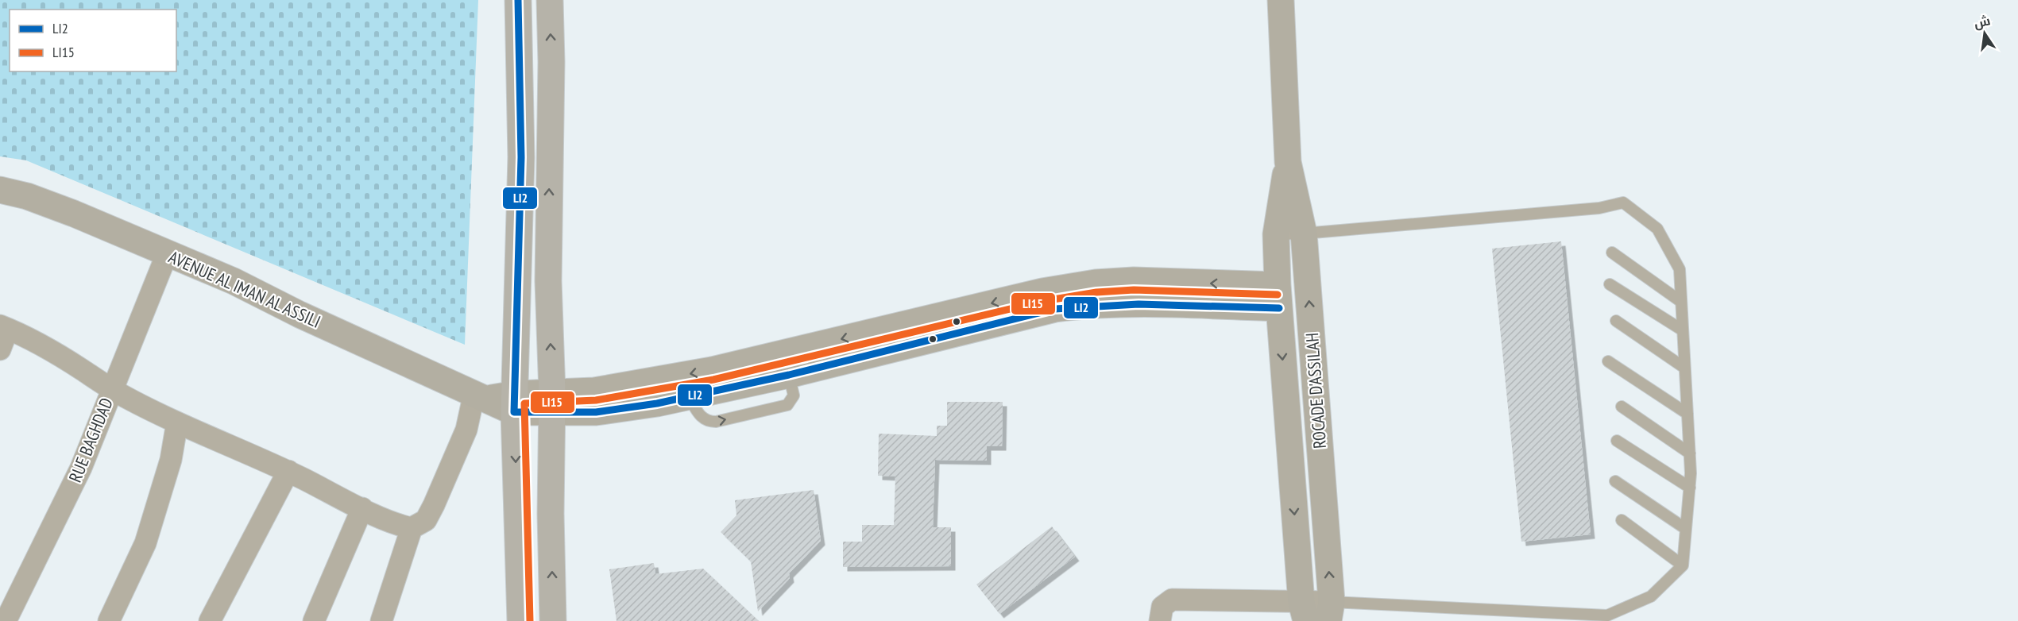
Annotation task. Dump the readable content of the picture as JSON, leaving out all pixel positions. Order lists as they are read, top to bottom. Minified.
{"streets":{"street":["AVENUE AL IMAN AL ASSILI","ROCADE D'ASSILAH","RUE BAGHDAD"]},"crossings":[["AVENUE AL IMAN AL ASSILI","RUE BAGHDAD"]],"lines":["transit line LI2","transit line LI15"],"legend":["LI2","LI15"],"north":"top"}
